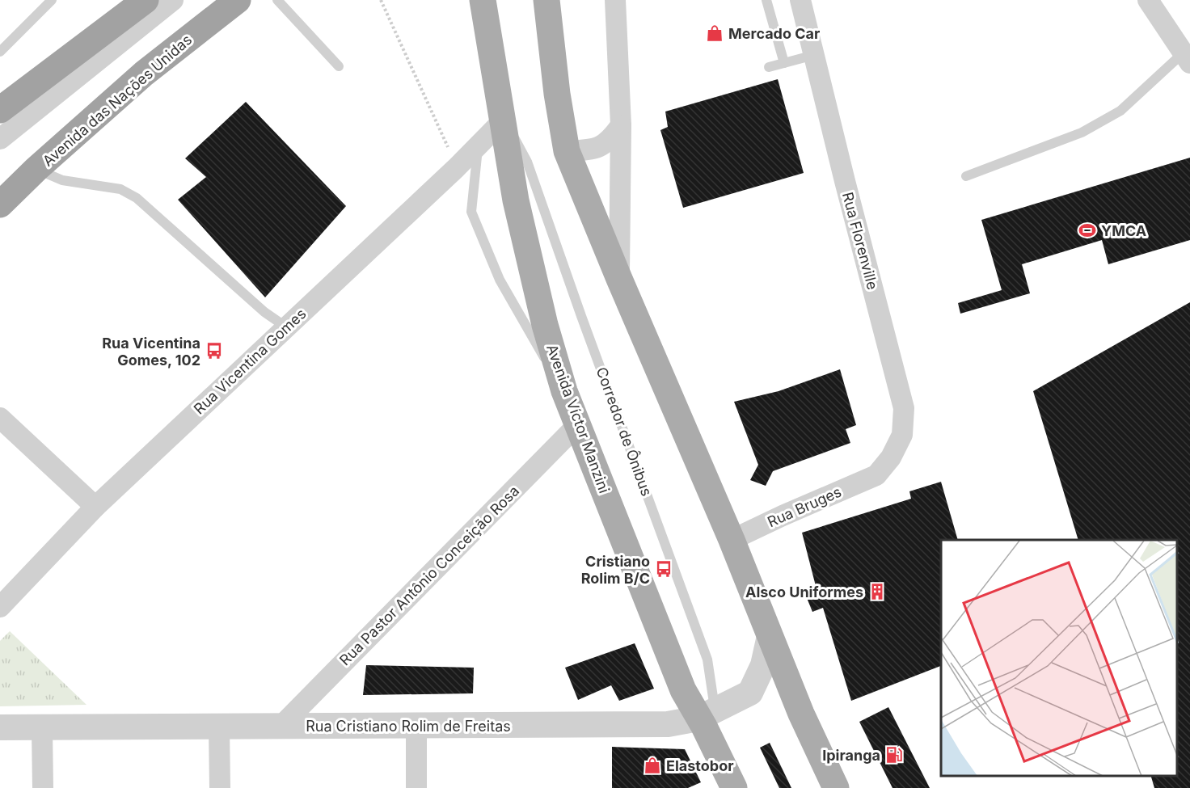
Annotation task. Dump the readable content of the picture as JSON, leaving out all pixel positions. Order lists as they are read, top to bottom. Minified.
{"streets":{"highway":["Avenida das Nações Unidas"],"main road":["Avenida Víctor Manzini"],"street":["Rua Florenville","Rua Vicentina Gomes","Rua Bruges","Rua Pastor Antônio Conceição Rosa","Rua Cristiano Rolim de Freitas"],"lane":["Corredor de Ônibus"]},"crossings":[["Rua Florenville","Rua Bruges"],["Rua Vicentina Gomes","Avenida Víctor Manzini"],["Rua Vicentina Gomes","Corredor de Ônibus"],["Avenida Víctor Manzini","Corredor de Ônibus"],["Avenida Víctor Manzini","Rua Pastor Antônio Conceição Rosa"],["Avenida Víctor Manzini","Rua Cristiano Rolim de Freitas"],["Corredor de Ônibus","Rua Cristiano Rolim de Freitas"],["Rua Pastor Antônio Conceição Rosa","Rua Cristiano Rolim de Freitas"]],"places":{"shop":["Mercado Car","Elastobor"],"sports":["YMCA"],"bus stop":["Rua Vicentina Gomes, 102","Cristiano Rolim B/C"],"building":["Alsco Uniformes"],"fuel station":["Ipiranga"]}}
